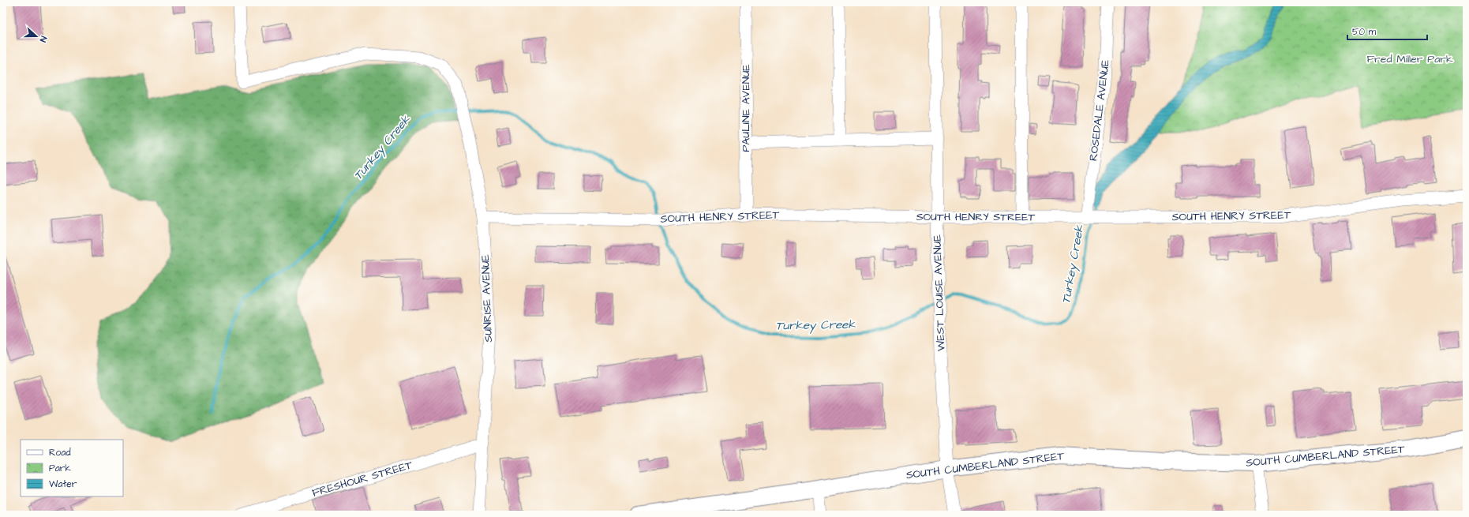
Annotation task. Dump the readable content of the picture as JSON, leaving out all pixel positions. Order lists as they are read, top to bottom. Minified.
{"streets":{"main road":["SOUTH CUMBERLAND STREET"],"street":["PAULINE AVENUE","ROSEDALE AVENUE","SOUTH HENRY STREET","WEST LOUISE AVENUE","SUNRISE AVENUE","FRESHOUR STREET"]},"crossings":[["PAULINE AVENUE","SOUTH HENRY STREET"],["ROSEDALE AVENUE","SOUTH HENRY STREET"],["SOUTH HENRY STREET","WEST LOUISE AVENUE"],["SOUTH HENRY STREET","SUNRISE AVENUE"],["WEST LOUISE AVENUE","SOUTH CUMBERLAND STREET"],["SUNRISE AVENUE","FRESHOUR STREET"]],"water":["Turkey Creek"],"parks":["Fred Miller Park"],"legend":["Road","Park","Water"],"scale_bar":"50 m","north":"right"}
